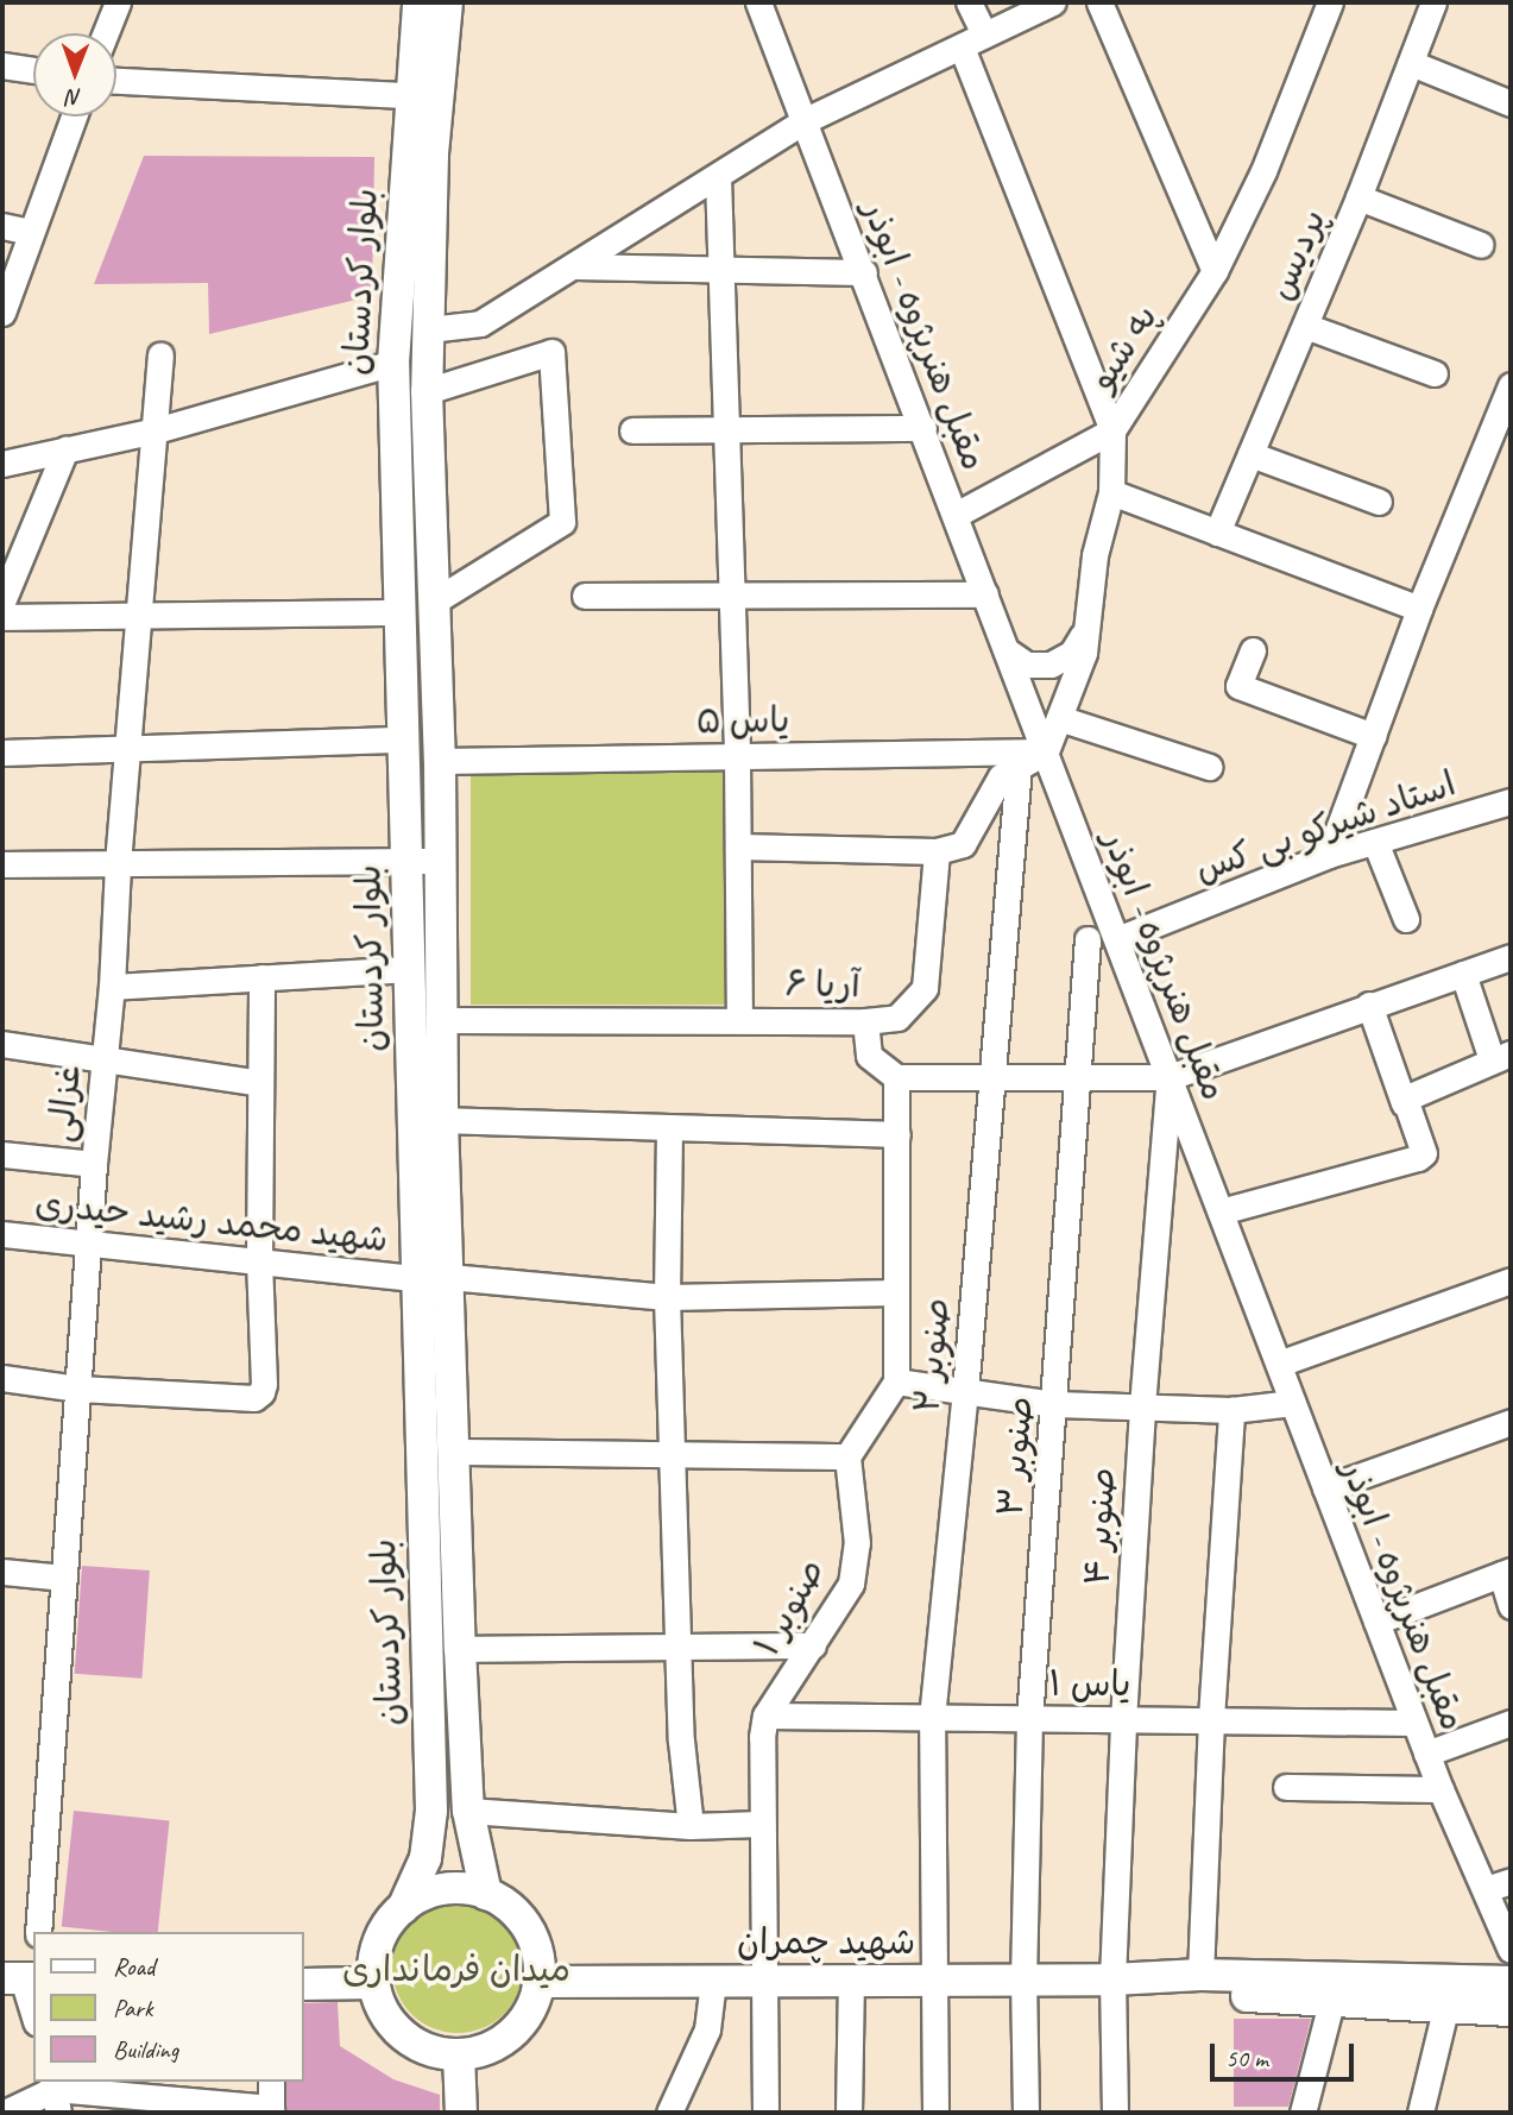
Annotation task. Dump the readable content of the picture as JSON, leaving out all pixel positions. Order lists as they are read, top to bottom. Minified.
{"streets":{"main road":["بلوار کردستان","شهید چمران"],"street":["پردیس","مقبل هنرپژوه - ابوذر","په شیو","یاس ۵","استاد شیرکو بی کس","آریا ۶","غزالی","شهید محمد رشید حیدری","صنوبر ۲","صنوبر ۳","صنوبر ۴","صنوبر ۱","یاس ۱"]},"crossings":[["بلوار کردستان","یاس ۵"],["بلوار کردستان","آریا ۶"],["بلوار کردستان","شهید محمد رشید حیدری"],["بلوار کردستان","شهید چمران"],["مقبل هنرپژوه - ابوذر","په شیو"],["مقبل هنرپژوه - ابوذر","یاس ۵"],["مقبل هنرپژوه - ابوذر","استاد شیرکو بی کس"],["مقبل هنرپژوه - ابوذر","صنوبر ۴"],["مقبل هنرپژوه - ابوذر","یاس ۱"],["په شیو","یاس ۵"],["غزالی","شهید محمد رشید حیدری"],["صنوبر ۲","یاس ۱"],["صنوبر ۲","شهید چمران"],["صنوبر ۳","یاس ۱"],["صنوبر ۳","شهید چمران"],["صنوبر ۴","یاس ۱"],["صنوبر ۴","شهید چمران"],["صنوبر ۱","یاس ۱"]],"parks":["میدان فرمانداری"],"legend":["Road","Park","Building"],"scale_bar":"50 m","north":"bottom"}
